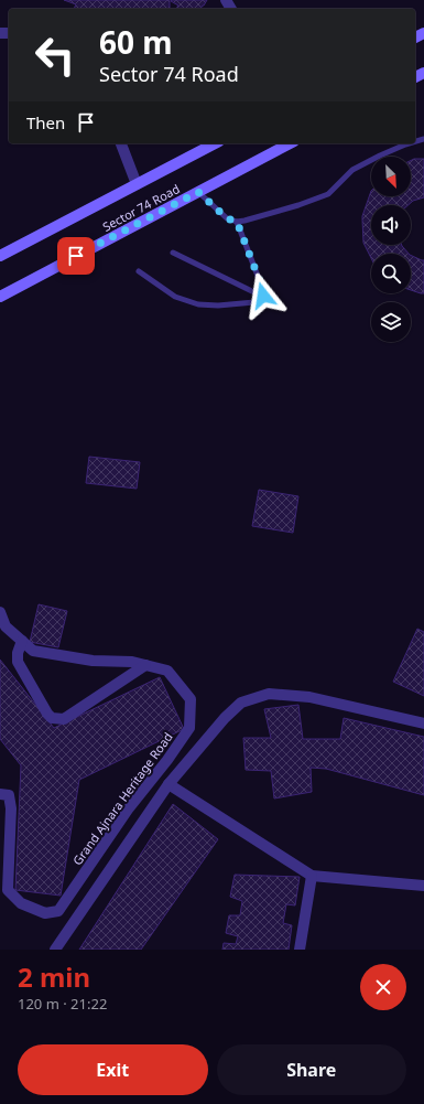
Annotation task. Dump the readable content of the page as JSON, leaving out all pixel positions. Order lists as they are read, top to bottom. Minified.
{"streets":{"street":["Sector 74 Road","Grand Ajnara Heritage Road"]},"north":"bottom right","page":{"turn":["60 m","Sector 74 Road"],"then":"Then","heading":["2 min","120 m · 21:22"],"buttons":["Exit","Share"]}}
